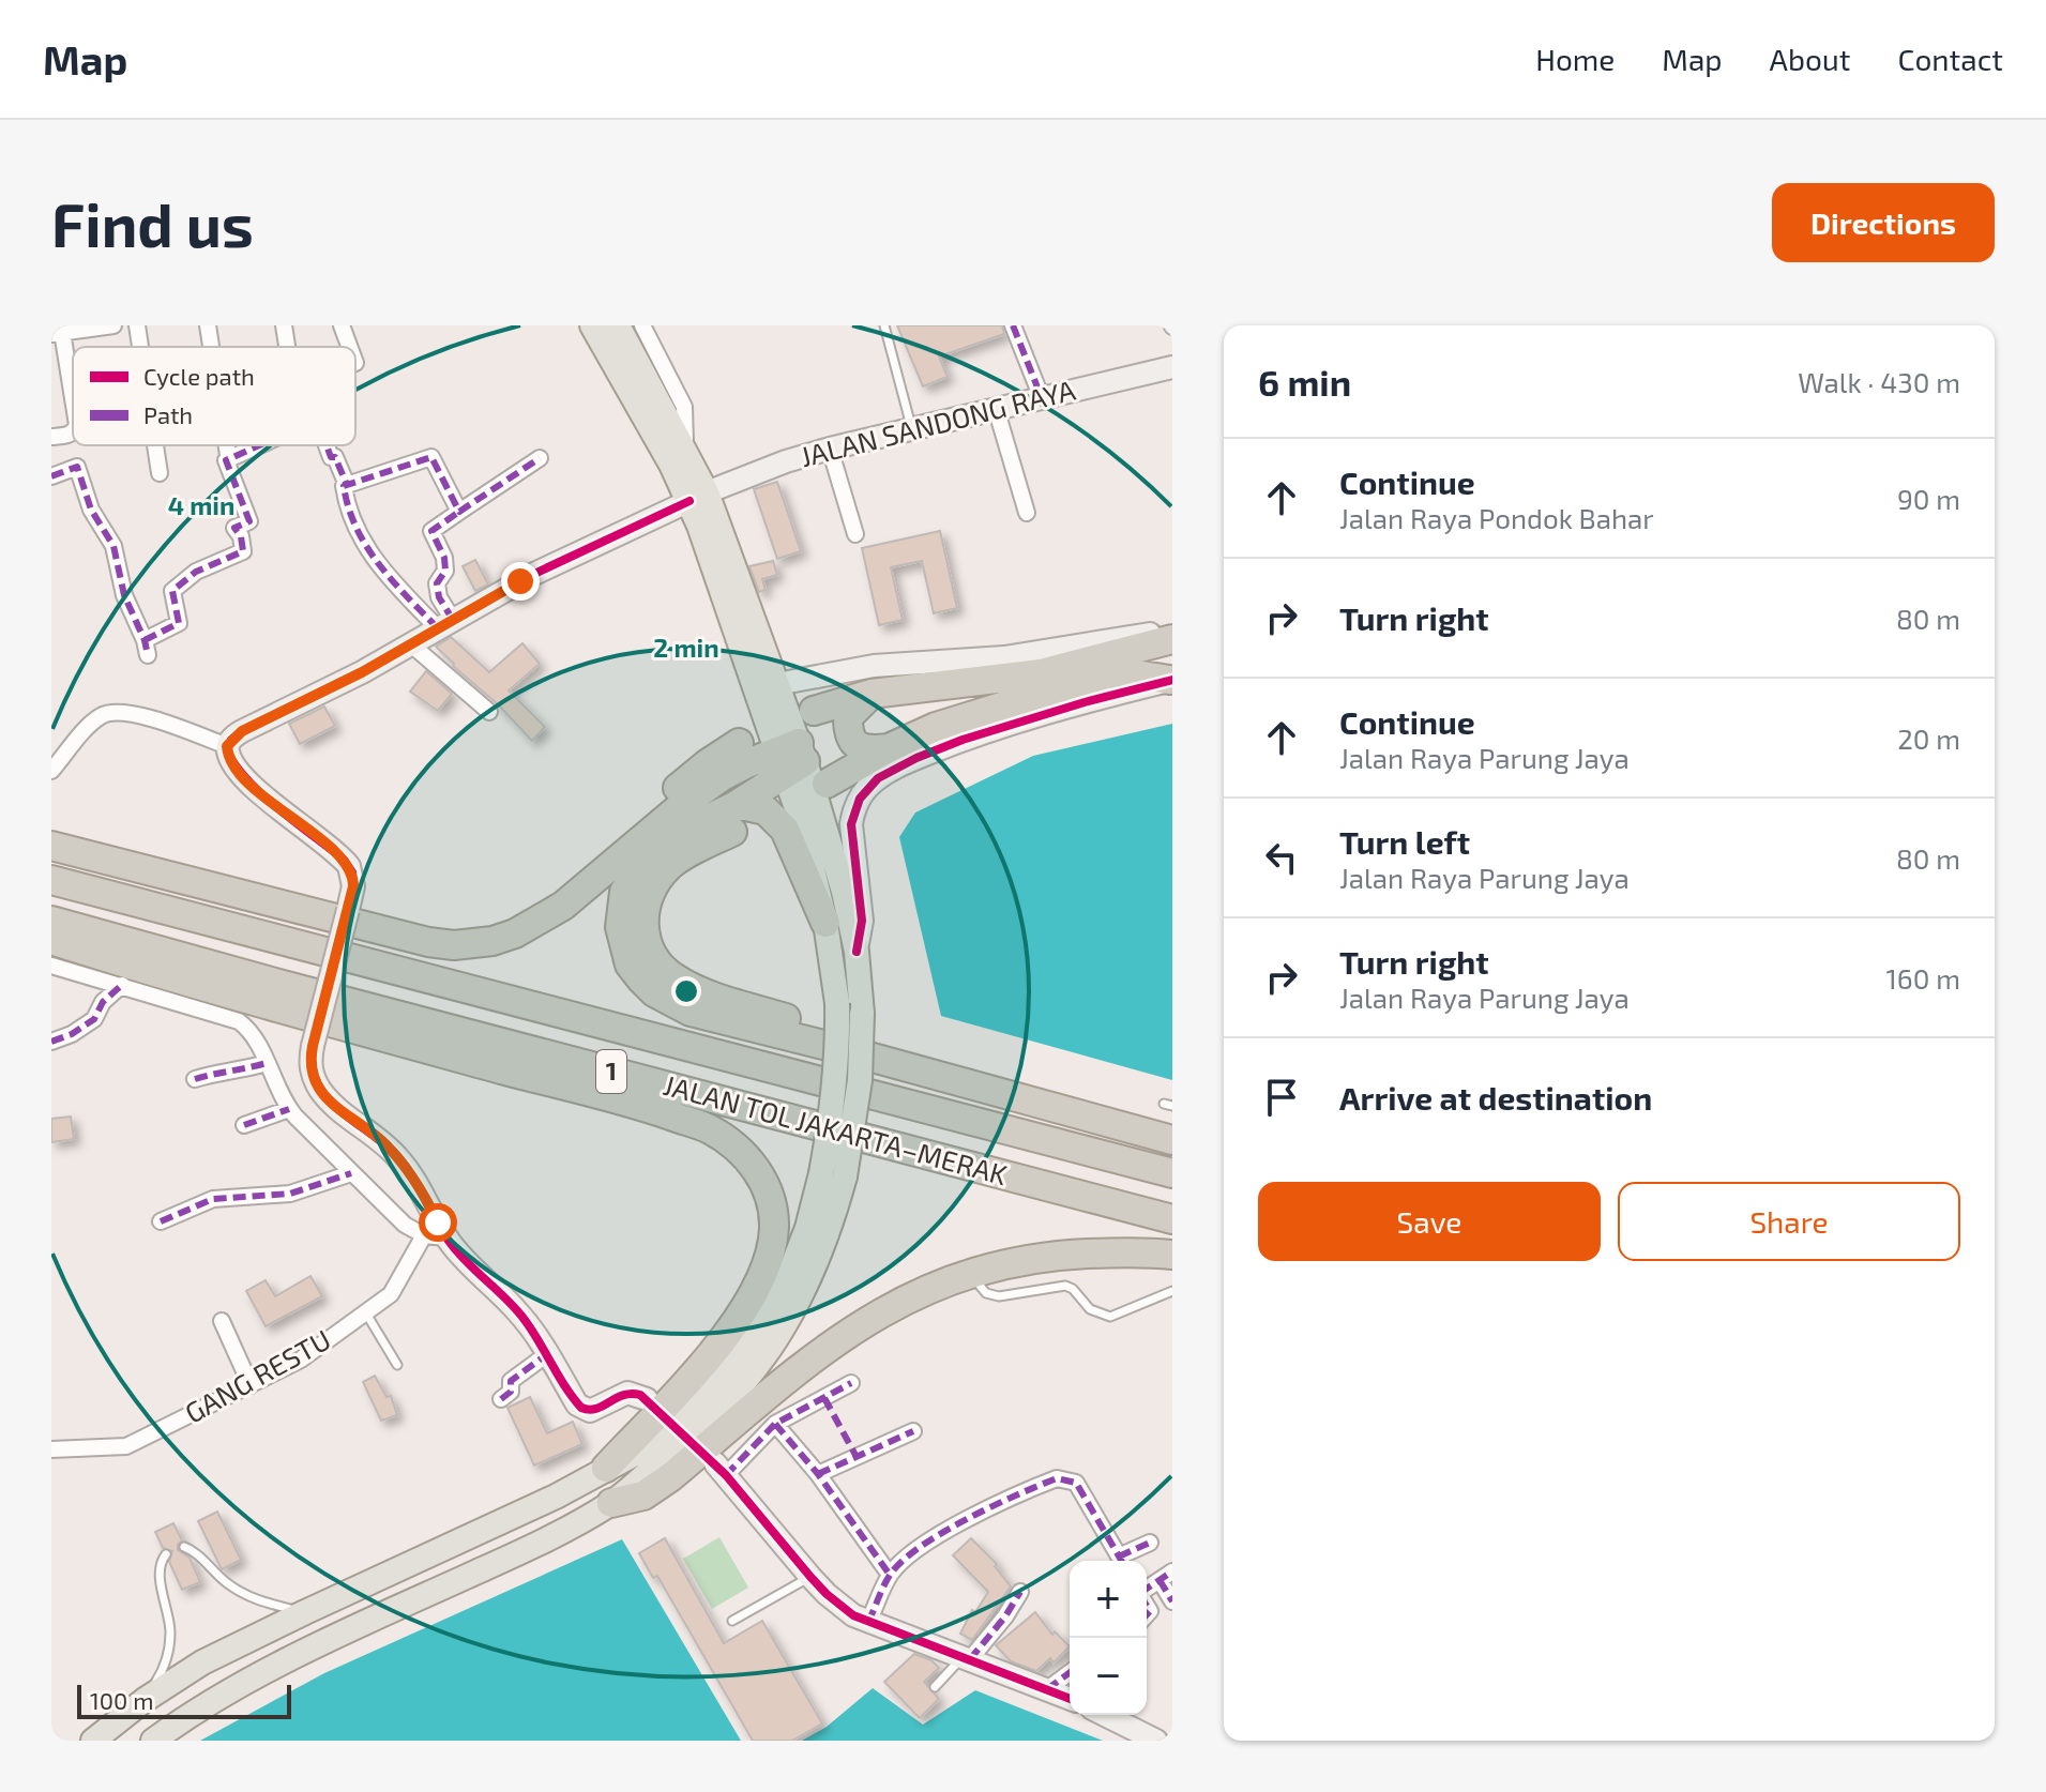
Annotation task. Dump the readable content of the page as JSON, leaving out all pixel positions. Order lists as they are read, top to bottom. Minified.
{"streets":{"highway":["1","JALAN TOL JAKARTA–MERAK"],"street":["JALAN SANDONG RAYA","GANG RESTU"]},"legend":["Cycle path","Path"],"scale_bar":"100 m","page":{"header":"Map","nav":["Home","Map","About","Contact"],"buttons":["Directions",["Save","Share"]],"title":"Find us","heading":["6 min","Walk · 430 m"],"list":[["Continue","Jalan Raya Pondok Bahar","90 m"],["Turn right","80 m"],["Continue","Jalan Raya Parung Jaya","20 m"],["Turn left","Jalan Raya Parung Jaya","80 m"],["Turn right","Jalan Raya Parung Jaya","160 m"],"Arrive at destination"],"map_buttons":["+","−"],"scale":"100 m"},"rings":["4 min","2 min"]}
